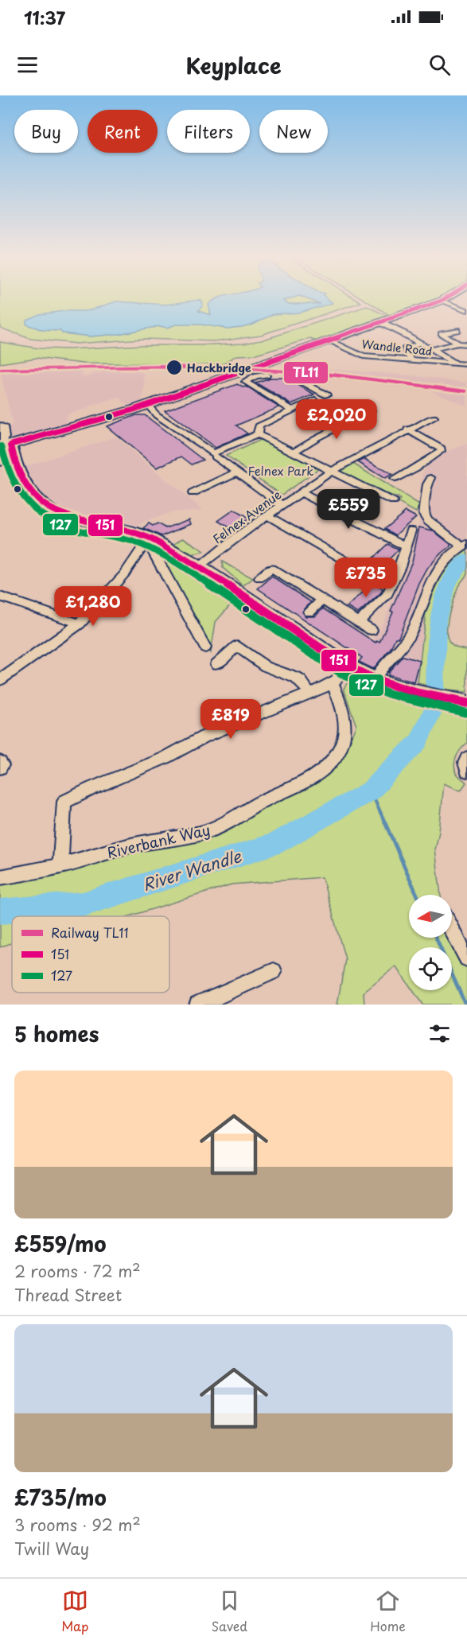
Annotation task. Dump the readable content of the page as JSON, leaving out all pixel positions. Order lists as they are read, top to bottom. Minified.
{"streets":{"street":["Wandle Road","Felnex Avenue","Riverbank Way"]},"water":["River Wandle"],"parks":["Felnex Park"],"places":["Hackbridge"],"lines":["transit line 151","rail line TL11","transit line 127"],"legend":["Railway TL11","151","127"],"north":"left","page":{"status":"11:37","header":"Keyplace","chip":["Buy","Rent","Filters","New"],"price":["£2,020","£559","£735","£1,280","£819"],"heading":"5 homes","list":[{"name":"£559/mo","note":"2 rooms · 72 m² · Thread Street"},{"name":"£735/mo","note":"3 rooms · 92 m² · Twill Way"}],"tabs":["Map","Saved","Home"]}}
